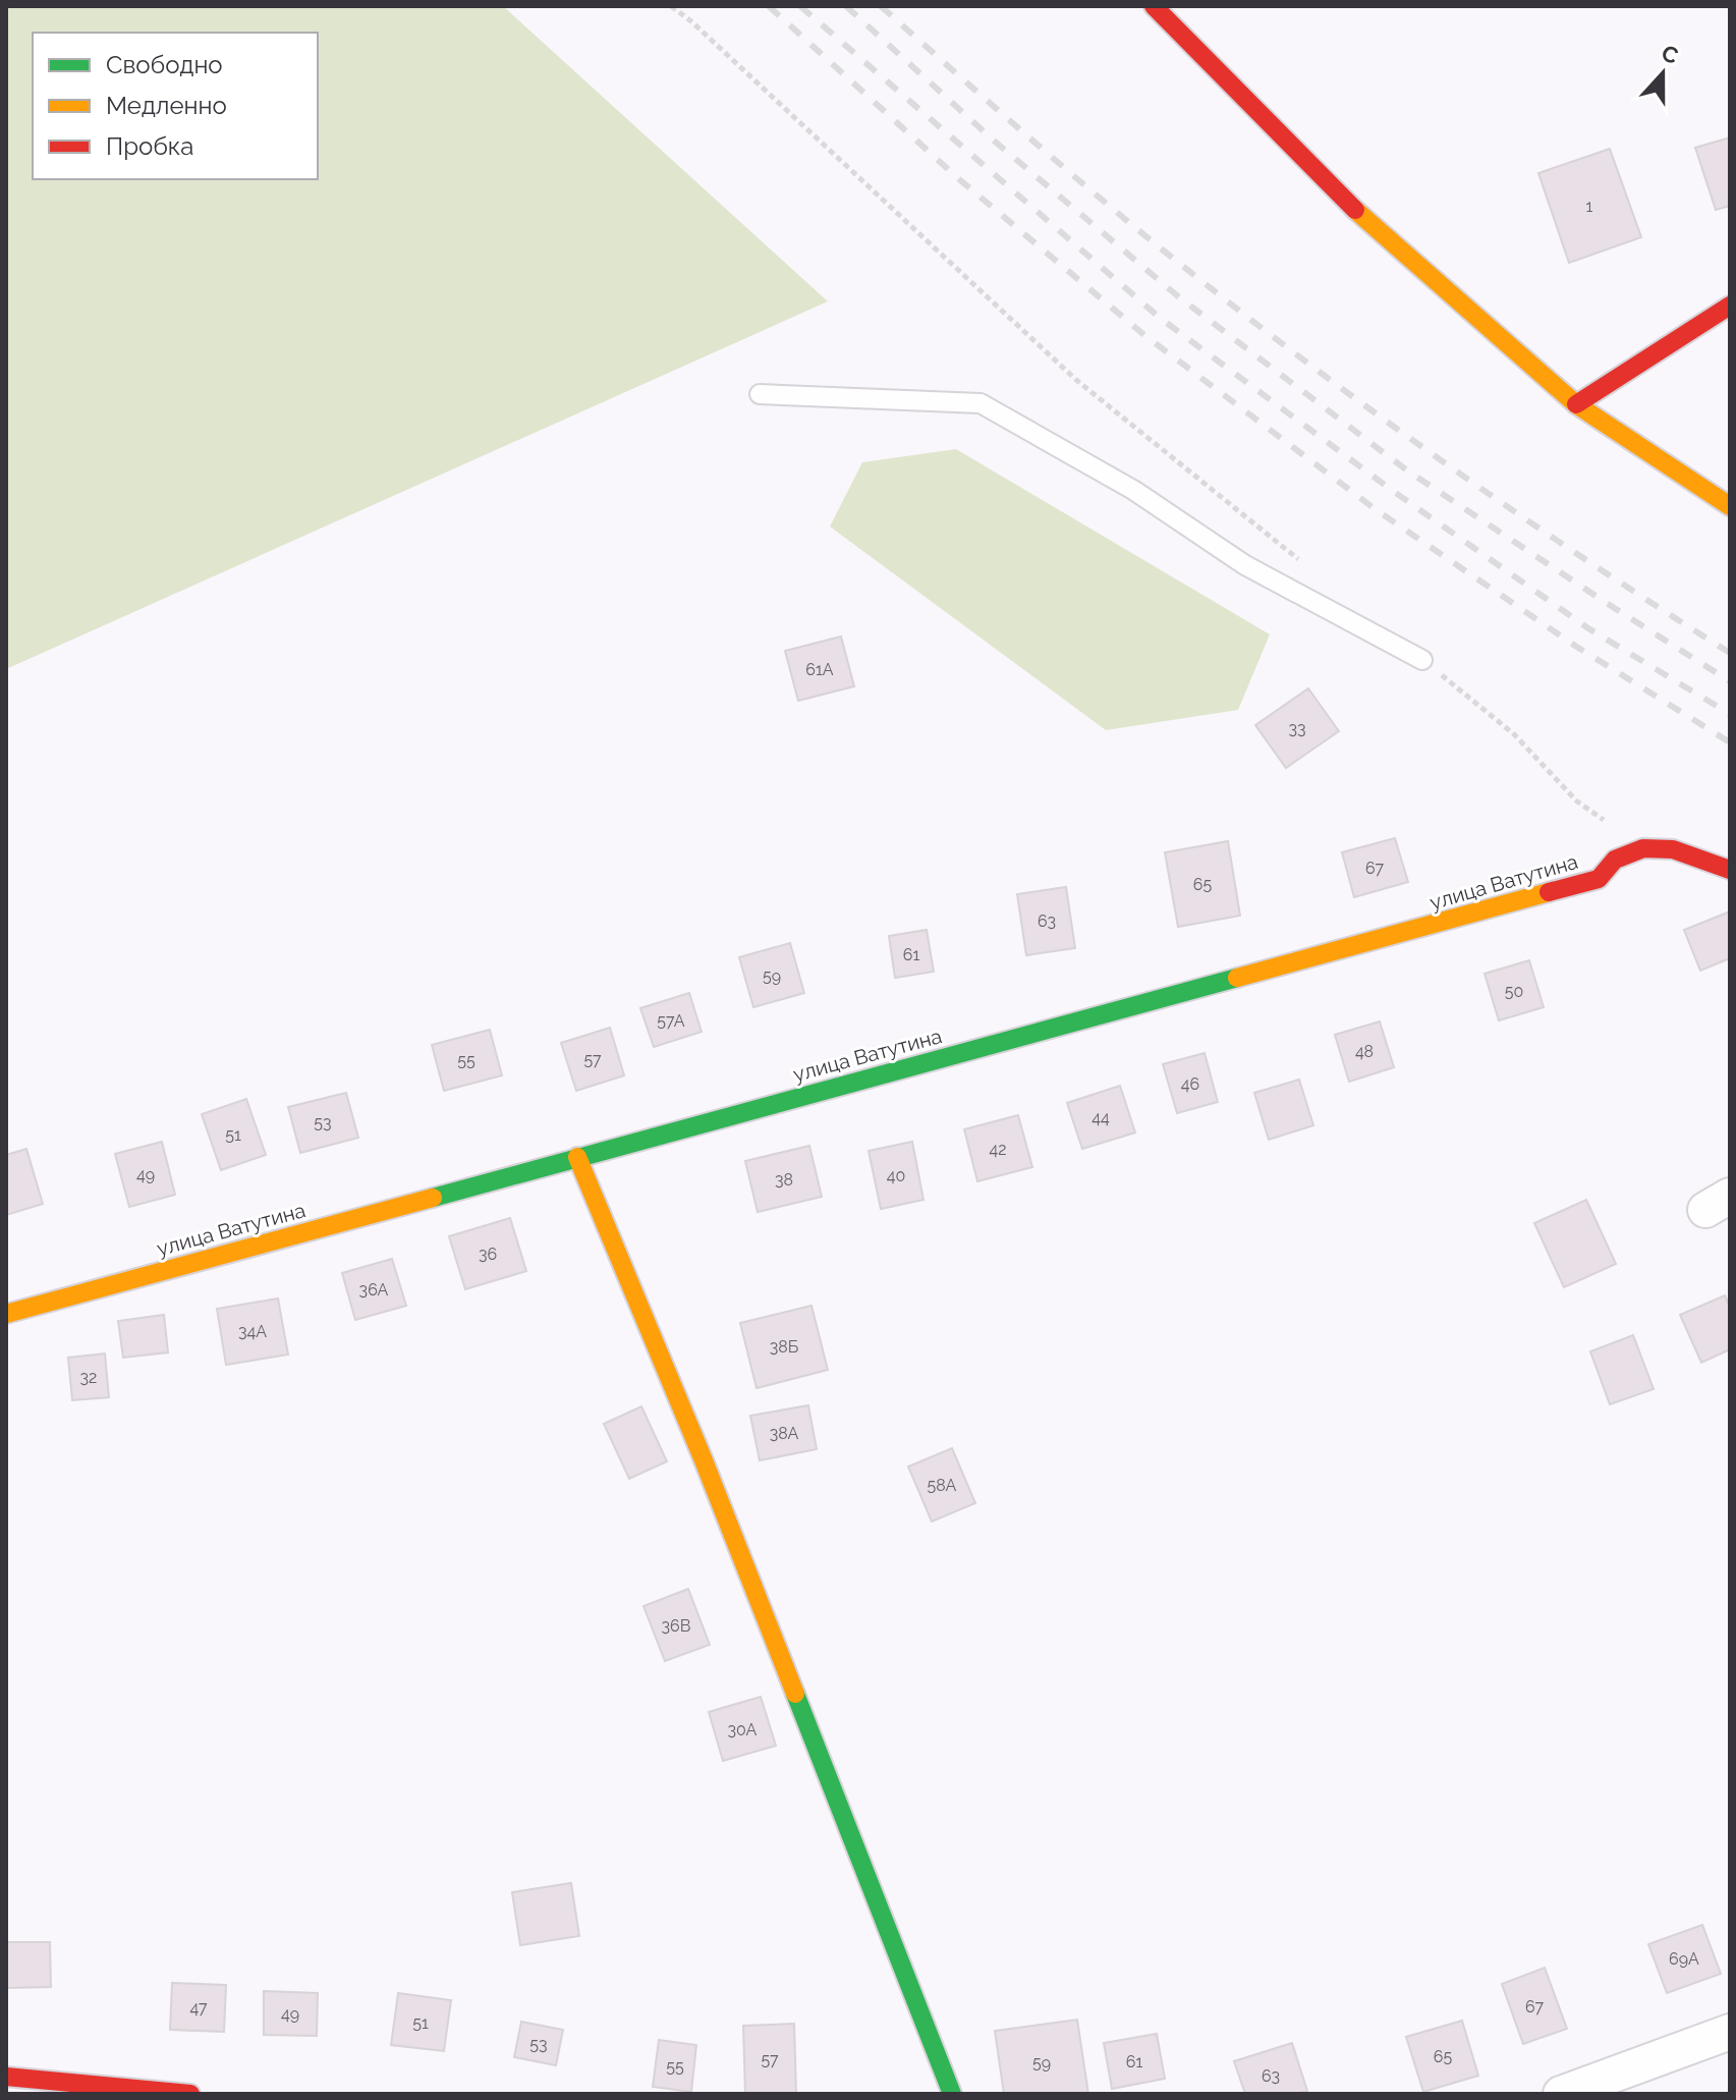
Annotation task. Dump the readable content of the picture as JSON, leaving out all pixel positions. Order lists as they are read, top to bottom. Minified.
{"streets":{"street":["улица Ватутина"]},"house_numbers":["1","61А","33","67","65","63","61","59","50","57А","48","57","55","46","44","53","51","42","49","40","38","36","36А","34А","38Б","32","38А","58А","36В","30А","69А","67","47","49","51","53","65","57","61","59","55","63"],"legend":["Свободно","Медленно","Пробка"],"north":"top"}
